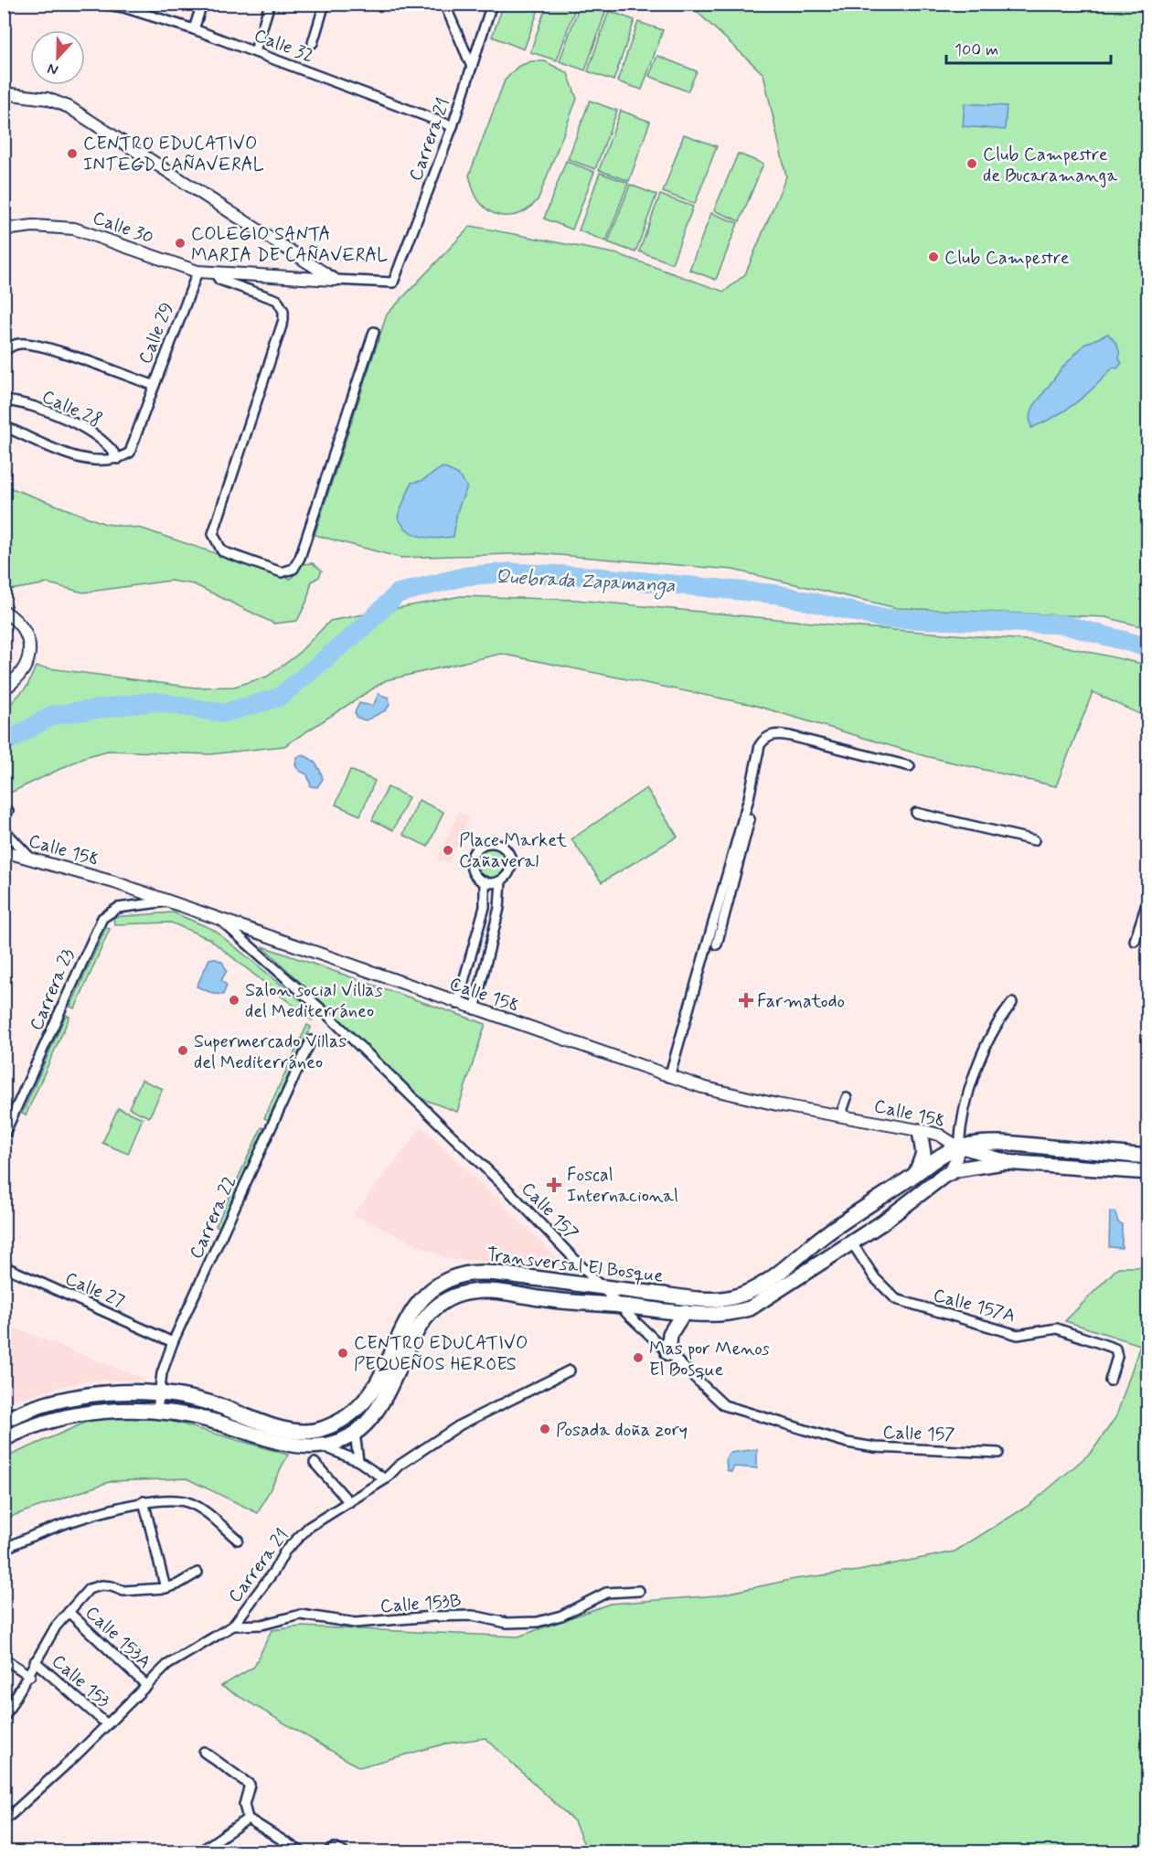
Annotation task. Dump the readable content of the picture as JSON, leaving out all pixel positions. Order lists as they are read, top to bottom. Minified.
{"streets":{"main road":["Transversal El Bosque"],"street":["Calle 32","Carrera 21","Calle 30","Calle 29","Calle 28","Calle 158","Carrera 23","Calle 157","Carrera 22","Calle 27","Calle 157A","Calle 153B","Calle 153A","Calle 153"]},"crossings":[["Calle 32","Carrera 21"],["Carrera 21","Calle 30"],["Carrera 21","Calle 153B"],["Carrera 21","Calle 153A"],["Carrera 21","Calle 153"],["Calle 30","Calle 29"],["Calle 158","Carrera 23"],["Calle 158","Calle 157"],["Calle 158","Transversal El Bosque"],["Calle 157","Transversal El Bosque"],["Carrera 22","Transversal El Bosque"],["Carrera 22","Calle 27"],["Transversal El Bosque","Calle 157A"]],"water":["Quebrada Zapamanga"],"places":{"other":["CENTRO EDUCATIVO INTEGD CAÑAVERAL","Club Campestre de Bucaramanga","COLEGIO SANTA MARIA DE CAÑAVERAL","Club Campestre","Place Market Cañaveral","Salon social Villas del Mediterráneo","Supermercado Villas del Mediterráneo","CENTRO EDUCATIVO PEQUEÑOS HEROES","Mas por Menos El Bosque","Posada doña zory"],"health":["Farmatodo","Foscal Internacional"]},"scale_bar":"100 m","north":"bottom"}
